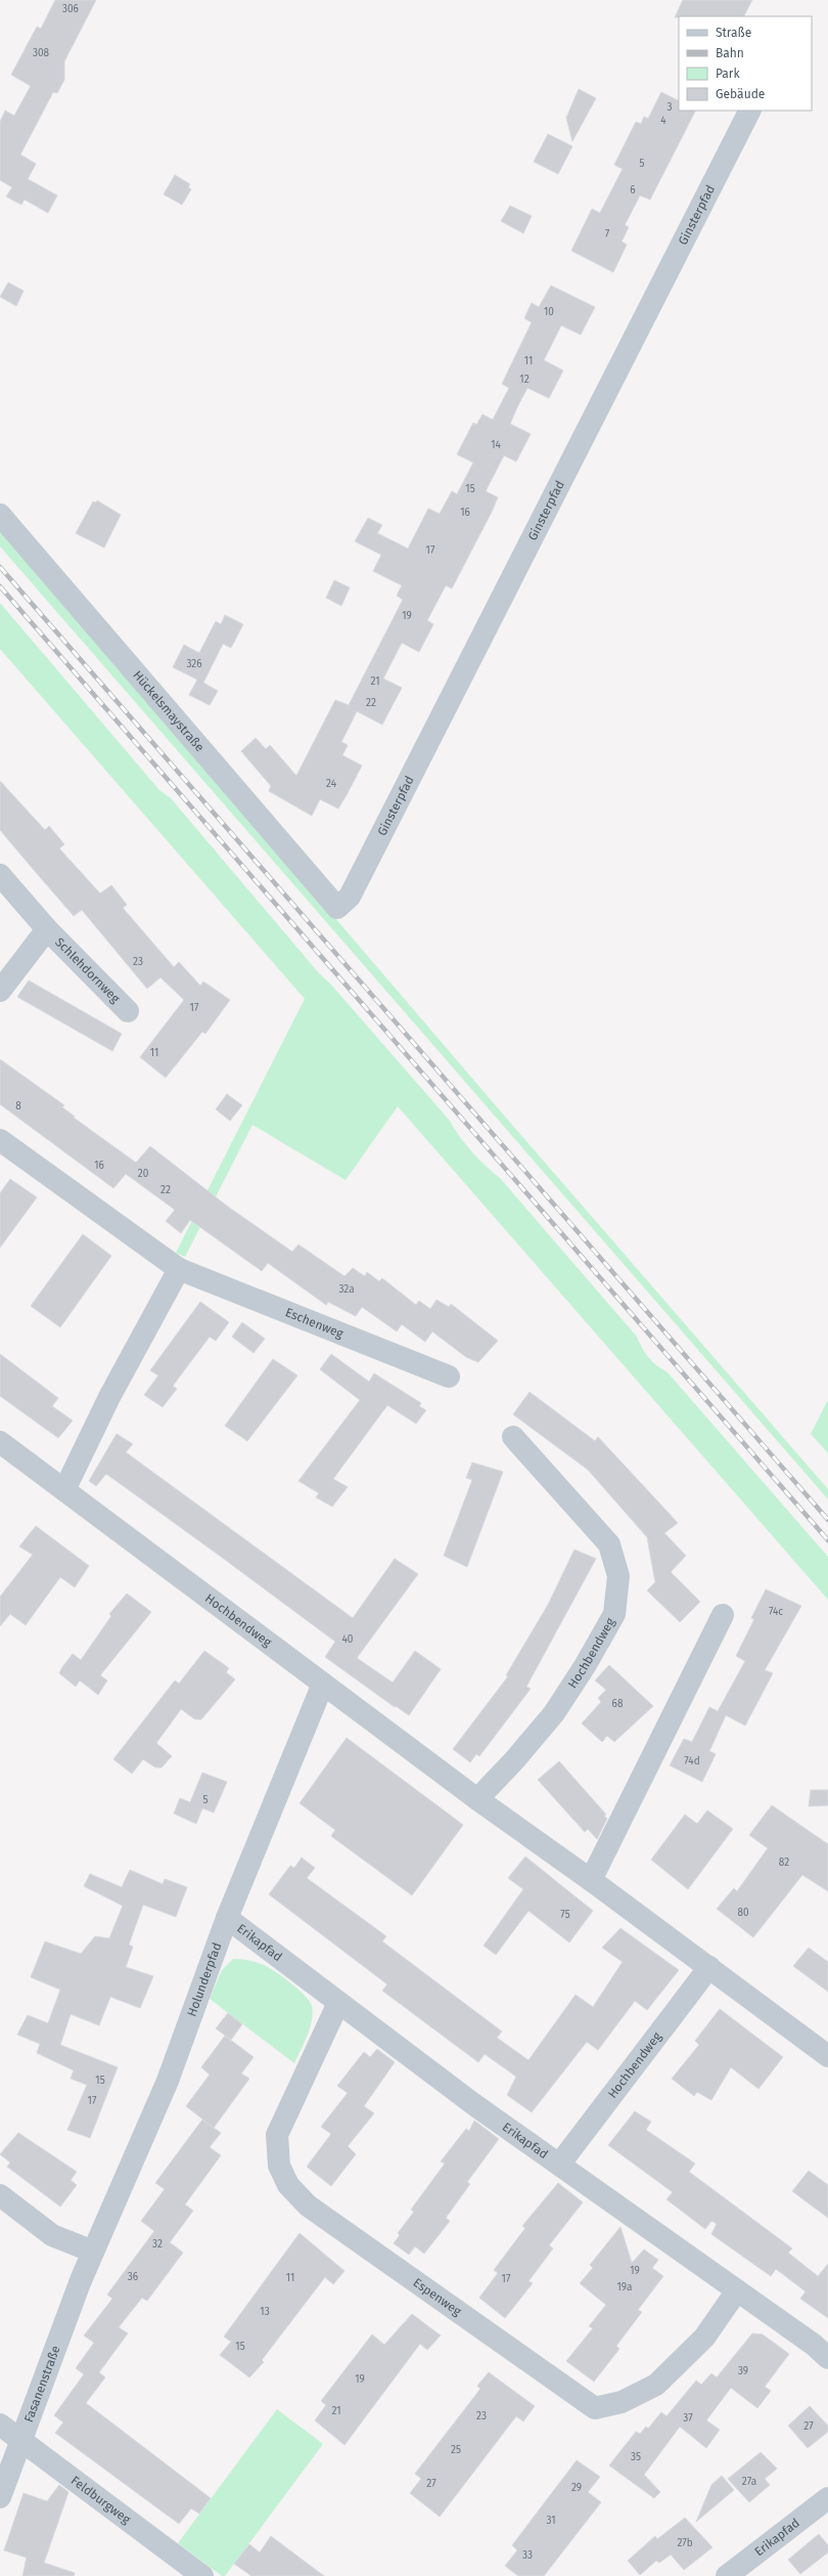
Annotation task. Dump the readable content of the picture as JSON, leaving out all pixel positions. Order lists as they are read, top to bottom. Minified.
{"streets":{"street":["Ginsterpfad","Hückelsmaystraße","Schlehdornweg","Eschenweg","Hochbendweg","Erikapfad","Holunderpfad","Espenweg","Fasanenstraße","Feldburgweg"]},"crossings":[["Ginsterpfad","Hückelsmaystraße"],["Hochbendweg","Erikapfad"],["Hochbendweg","Holunderpfad"],["Erikapfad","Holunderpfad"],["Erikapfad","Espenweg"],["Holunderpfad","Fasanenstraße"],["Fasanenstraße","Feldburgweg"]],"house_numbers":["306","308","3","4","5","6","7","10","11","12","14","15","16","17","19","326","21","22","24","23","17","11","8","16","20","22","32a","74c","40","68","74d","5","82","80","75","15","17","32","19","36","11","17","19a","13","15","39","19","21","23","37","27","25","35","27a","27","29","31","27b","33"],"legend":["Straße","Bahn","Park","Gebäude"]}
